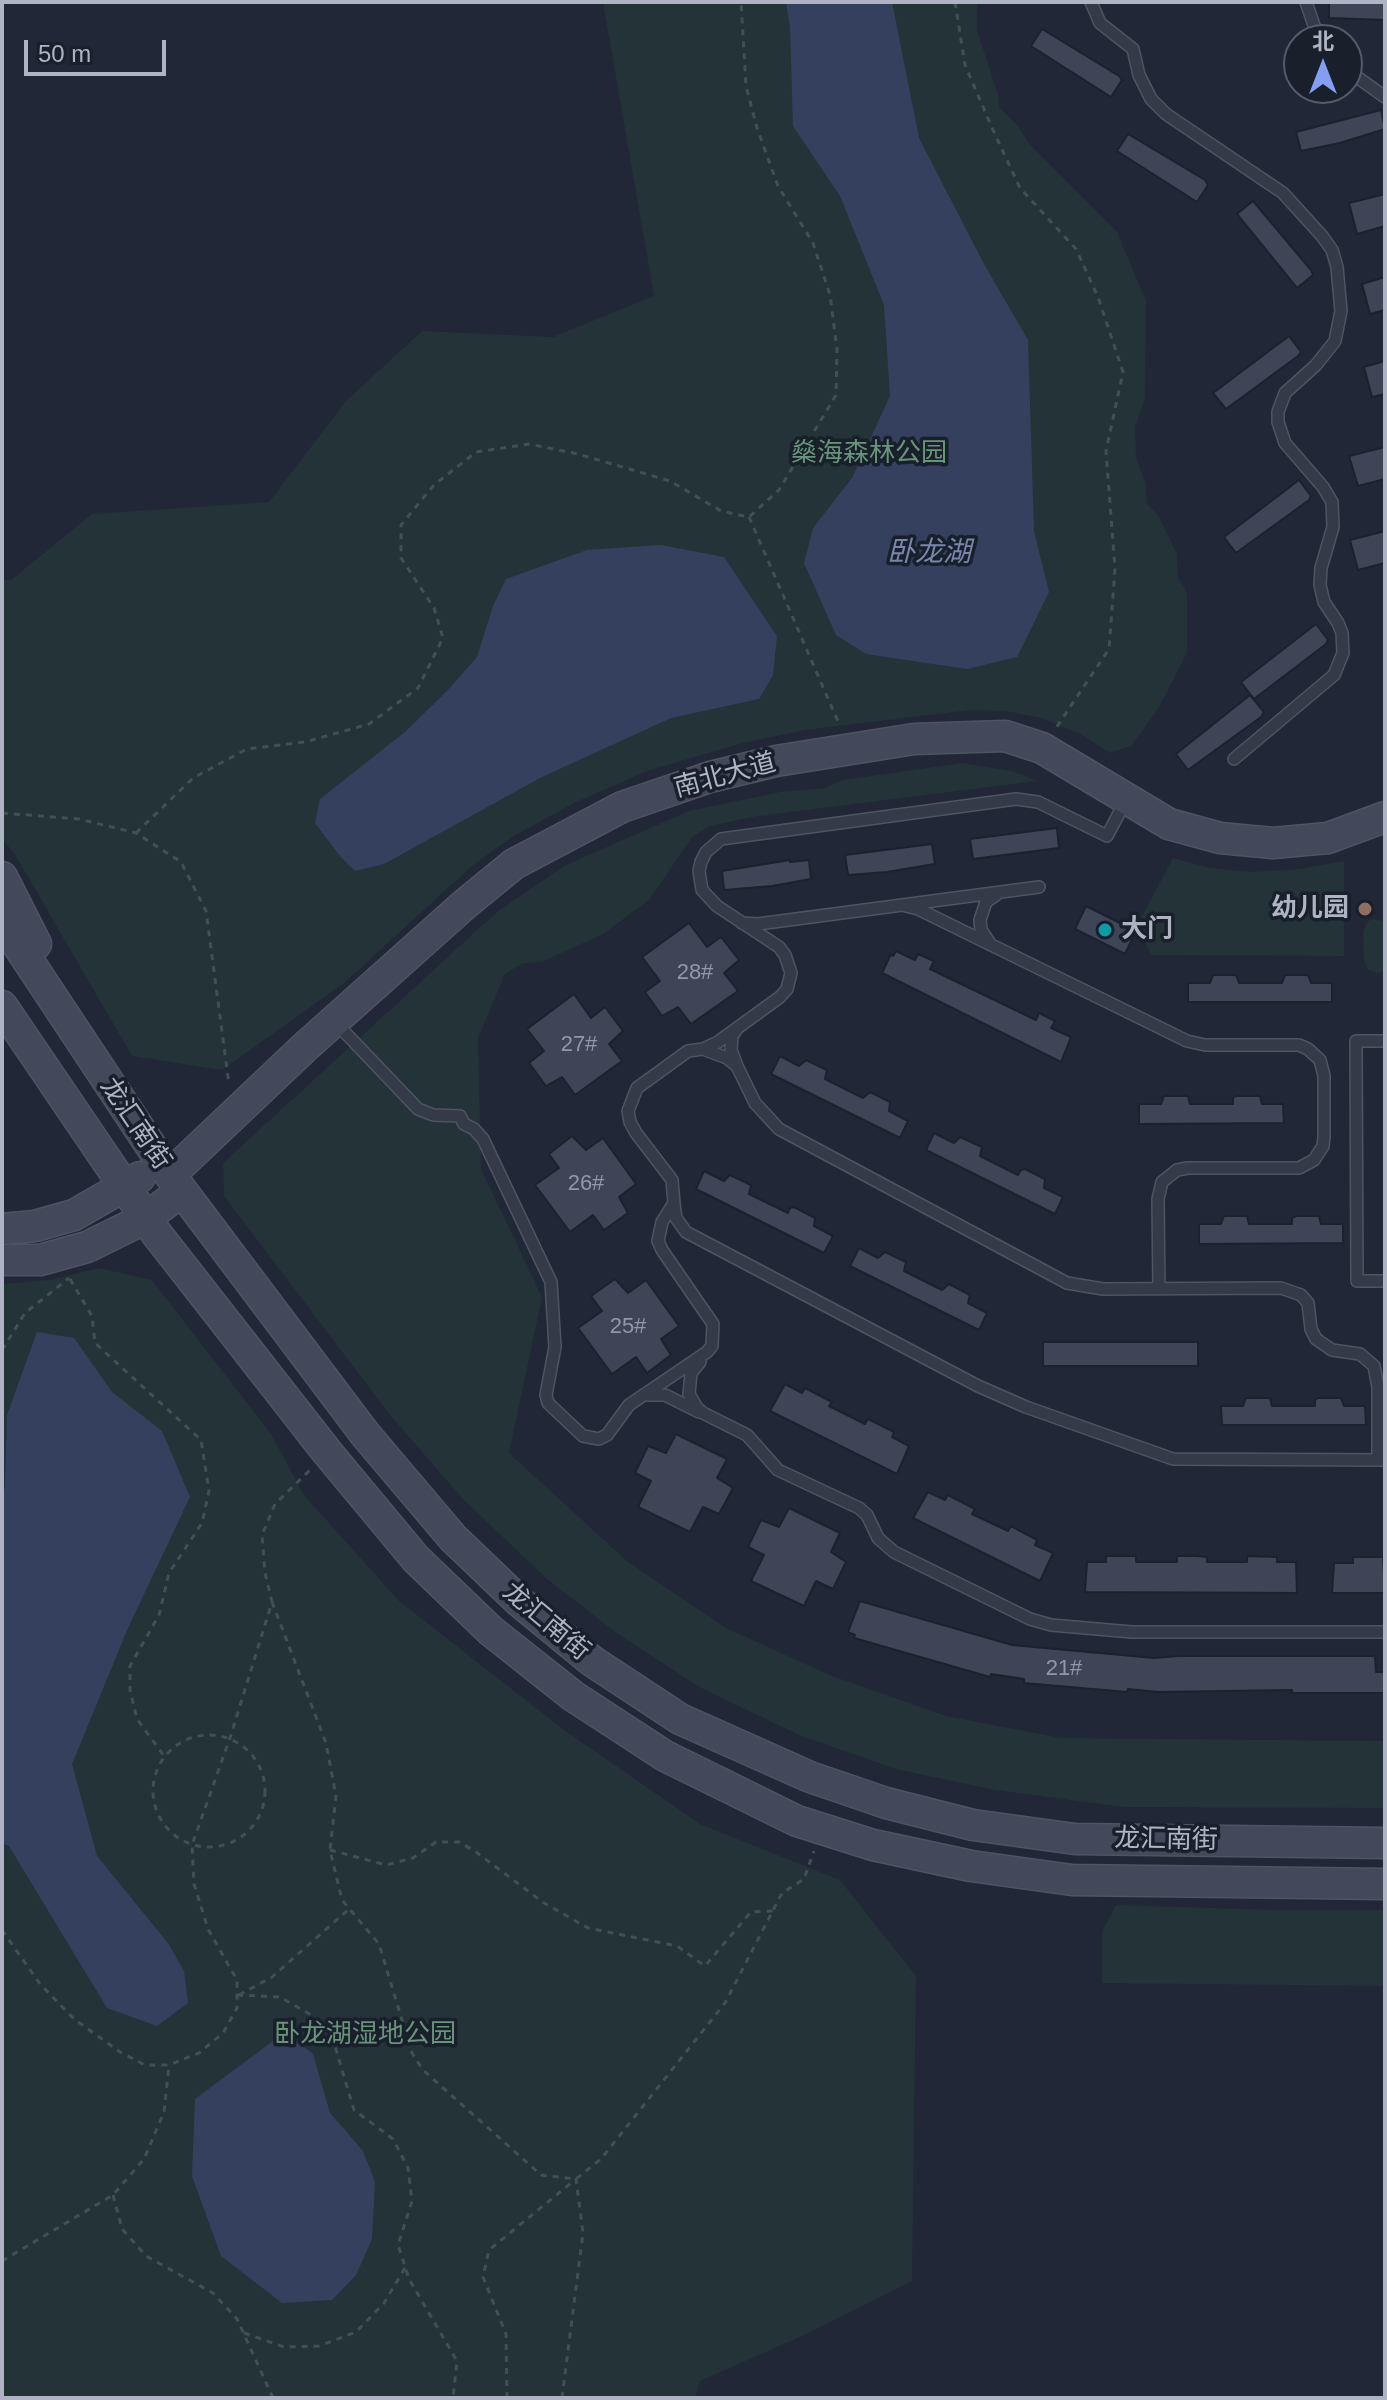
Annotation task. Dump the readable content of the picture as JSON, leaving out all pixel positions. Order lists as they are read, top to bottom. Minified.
{"streets":{"main road":["南北大道","龙汇南街"]},"crossings":[["南北大道","龙汇南街"]],"water":["卧龙湖"],"parks":["燊海森林公园","卧龙湖湿地公园"],"places":["幼儿园","大门"],"house_numbers":["28#","27#","26#","25#","21#"],"scale_bar":"50 m","north":"top"}
